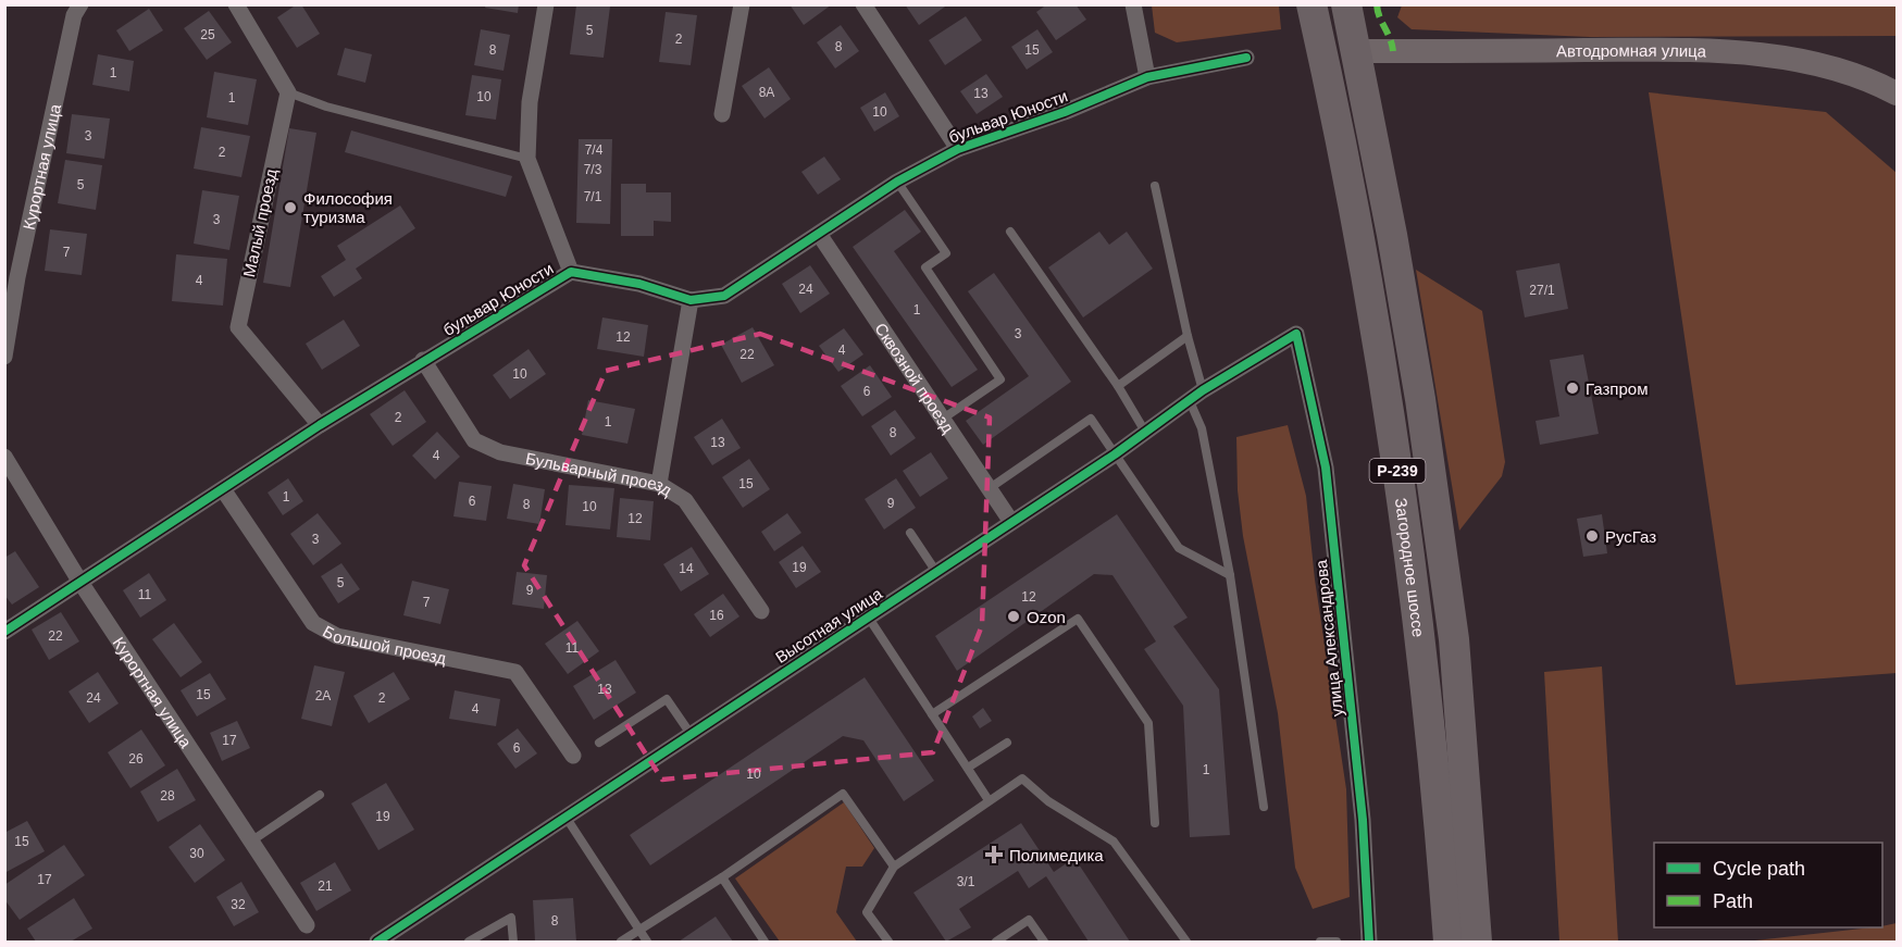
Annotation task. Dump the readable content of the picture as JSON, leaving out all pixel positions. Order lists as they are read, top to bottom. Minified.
{"streets":{"highway":["Р-239","Загородное шоссе"],"street":["Автодромная улица","бульвар Юности","Курортная улица","Малый проезд","Сквозной проезд","Бульварный проезд","Высотная улица","улица Александрова","Большой проезд"]},"crossings":[["Автодромная улица","Загородное шоссе"],["бульвар Юности","Курортная улица"],["бульвар Юности","Малый проезд"],["бульвар Юности","Сквозной проезд"],["бульвар Юности","Бульварный проезд"],["бульвар Юности","Большой проезд"],["Сквозной проезд","Высотная улица"],["Высотная улица","улица Александрова"]],"places":{"other":["Философия туризма","Газпром","РусГаз","Ozon"],"health":["Полимедика"]},"house_numbers":["5","25","2","8","8","15","1","8А","13","10","1","10","3","7/4","2","7/3","5","7/1","3","7","4","24","27/1","1","3","12","4","22","10","6","2","1","8","13","4","15","1","6","9","8","10","12","3","19","14","5","9","11","12","7","16","22","11","13","15","2А","24","2","4","17","6","26","1","10","28","19","15","30","17","3/1","21","32","8"],"legend":["Cycle path","Path"]}
